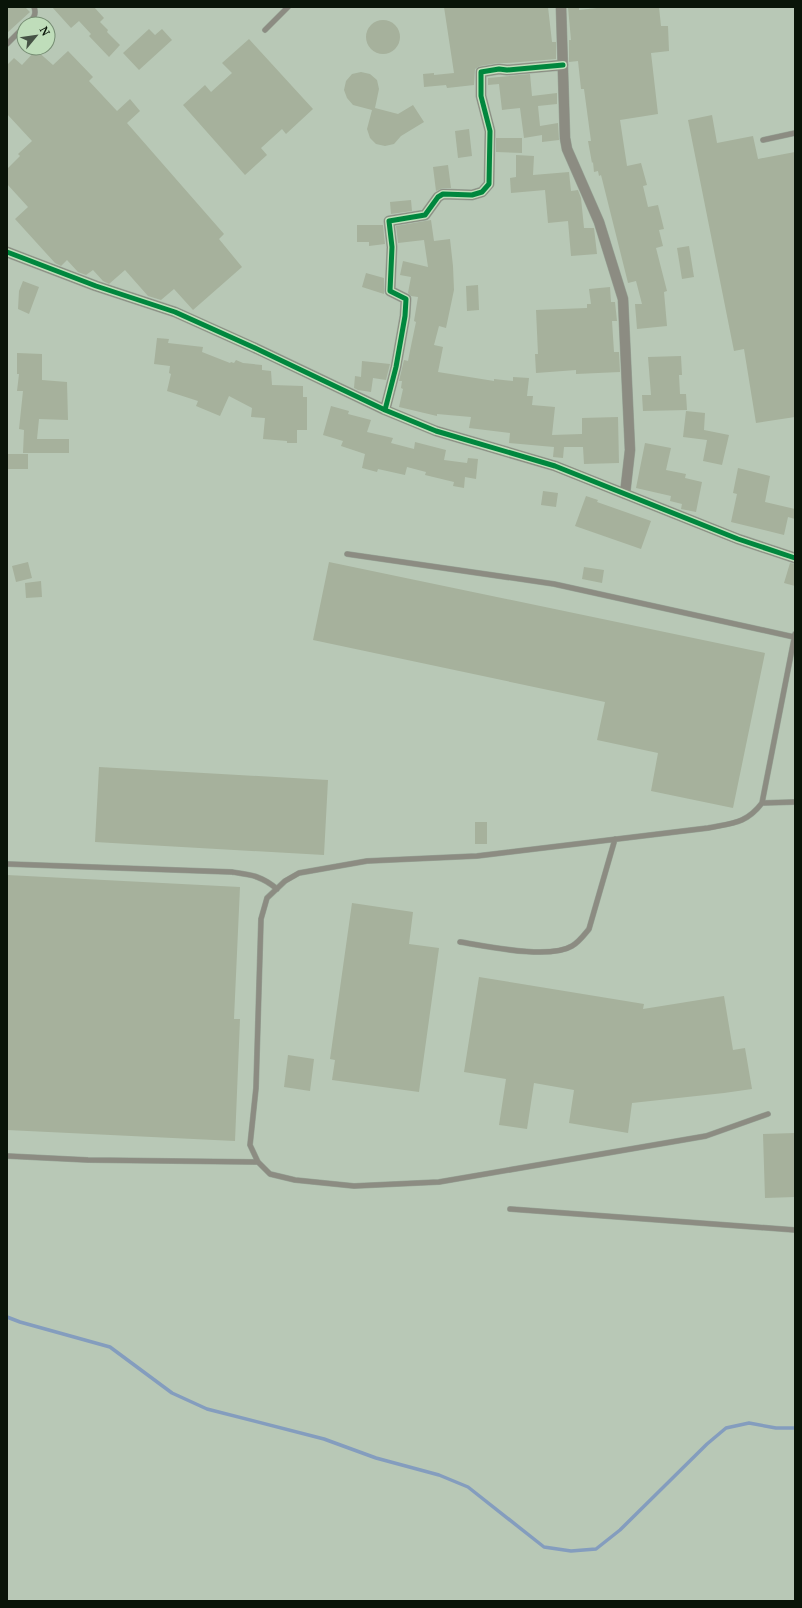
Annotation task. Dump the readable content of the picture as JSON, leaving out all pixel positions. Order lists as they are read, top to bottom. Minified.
{"north":"top right"}
